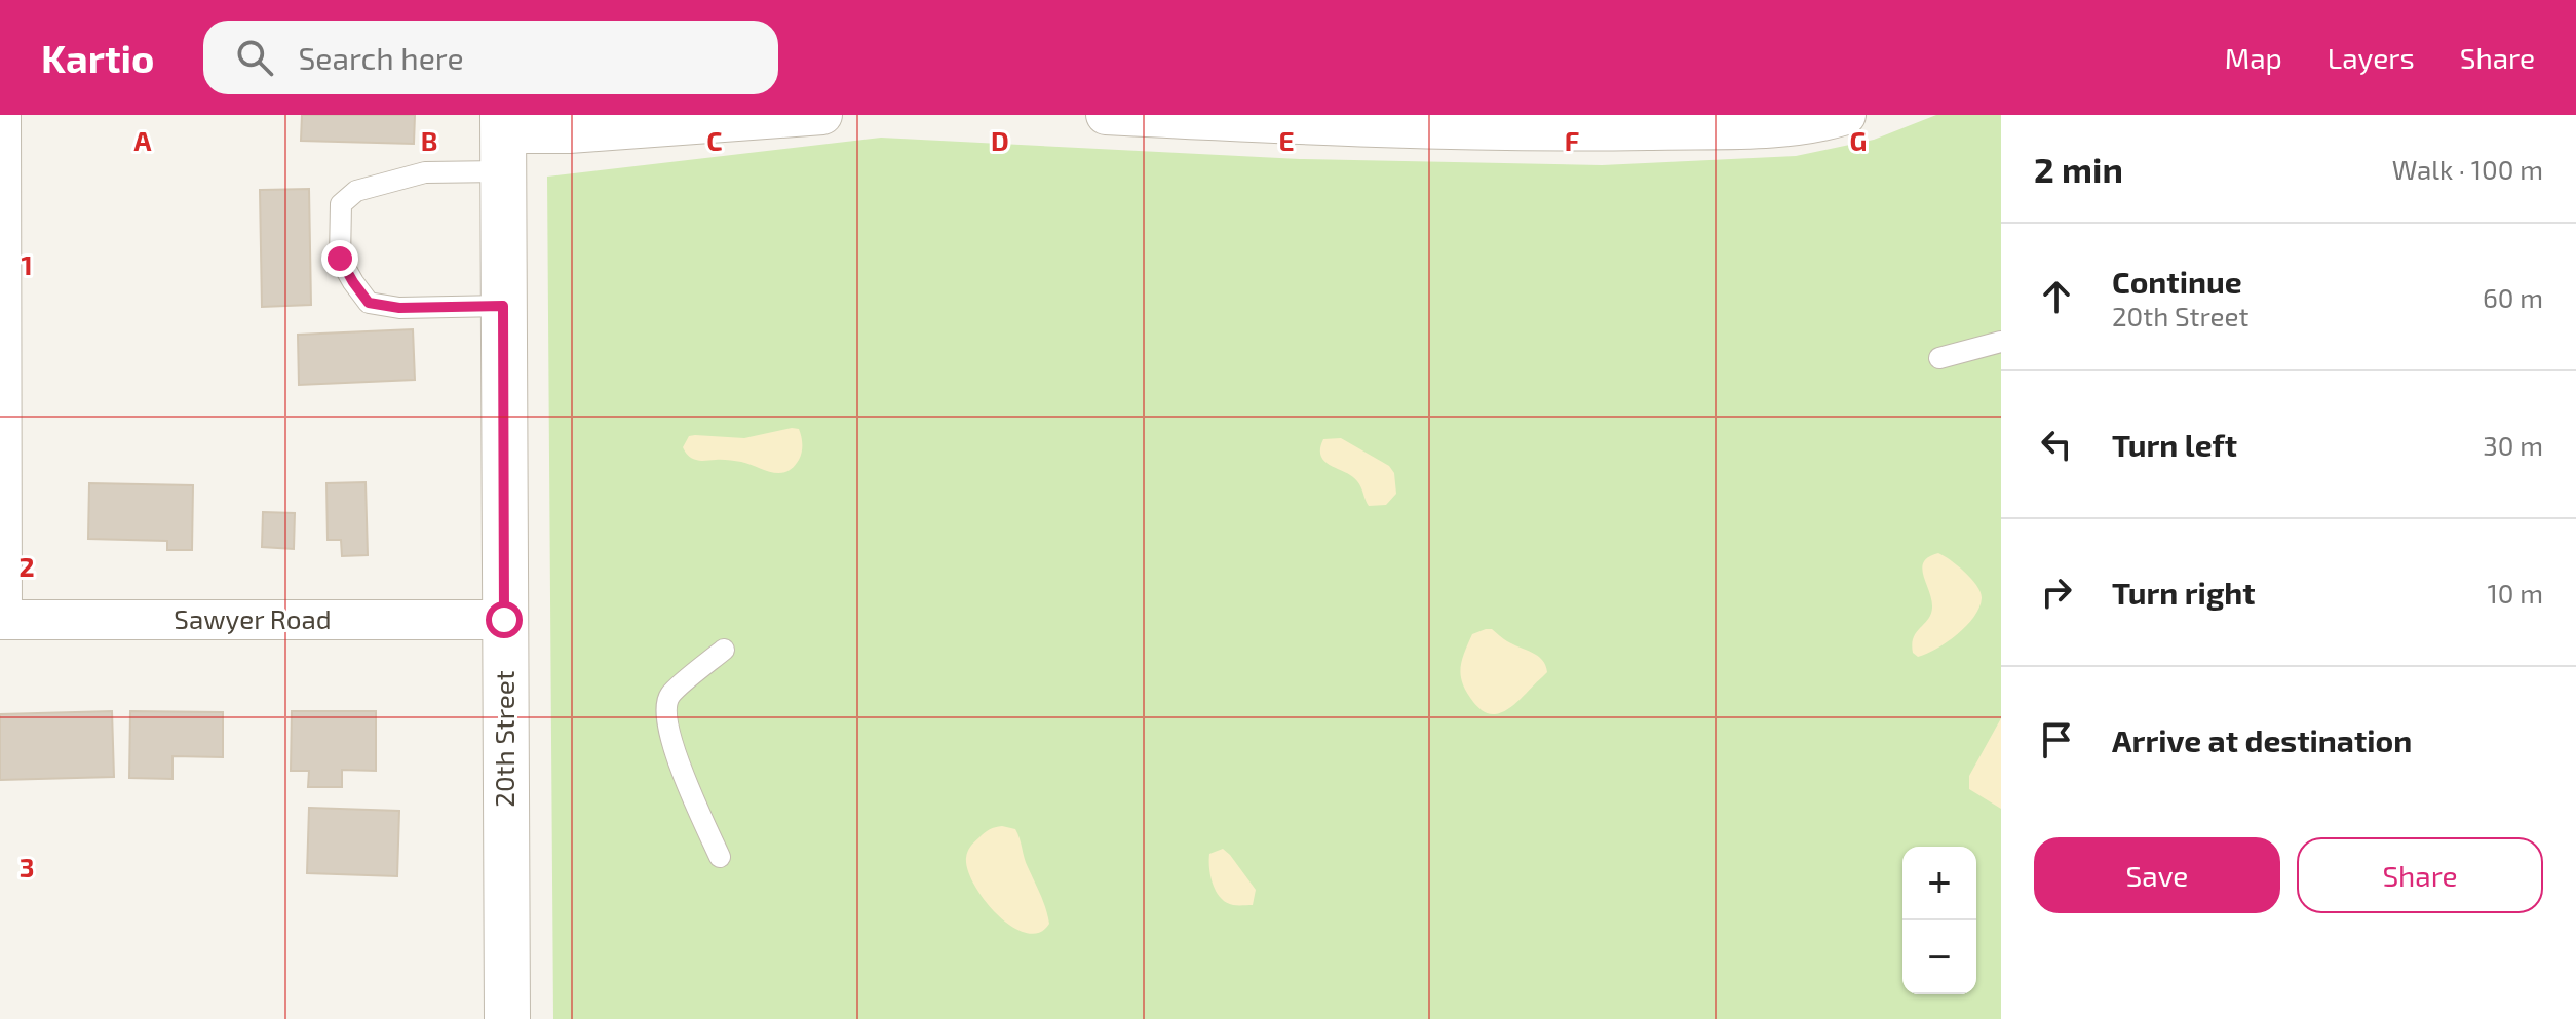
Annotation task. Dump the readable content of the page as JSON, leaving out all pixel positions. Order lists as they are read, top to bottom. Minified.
{"streets":{"street":["Sawyer Road","20th Street"]},"crossings":[["Sawyer Road","20th Street"]],"page":{"header":"Kartio","search":"Search here","nav":["Map","Layers","Share"],"heading":["2 min","Walk · 100 m"],"list":[["Continue","20th Street","60 m"],["Turn left","30 m"],["Turn right","10 m"],"Arrive at destination"],"buttons":["Save","Share"],"map_buttons":["+","−"]},"grid":{"columns":["A","B","C","D","E","F","G"],"rows":["1","2","3"]}}
